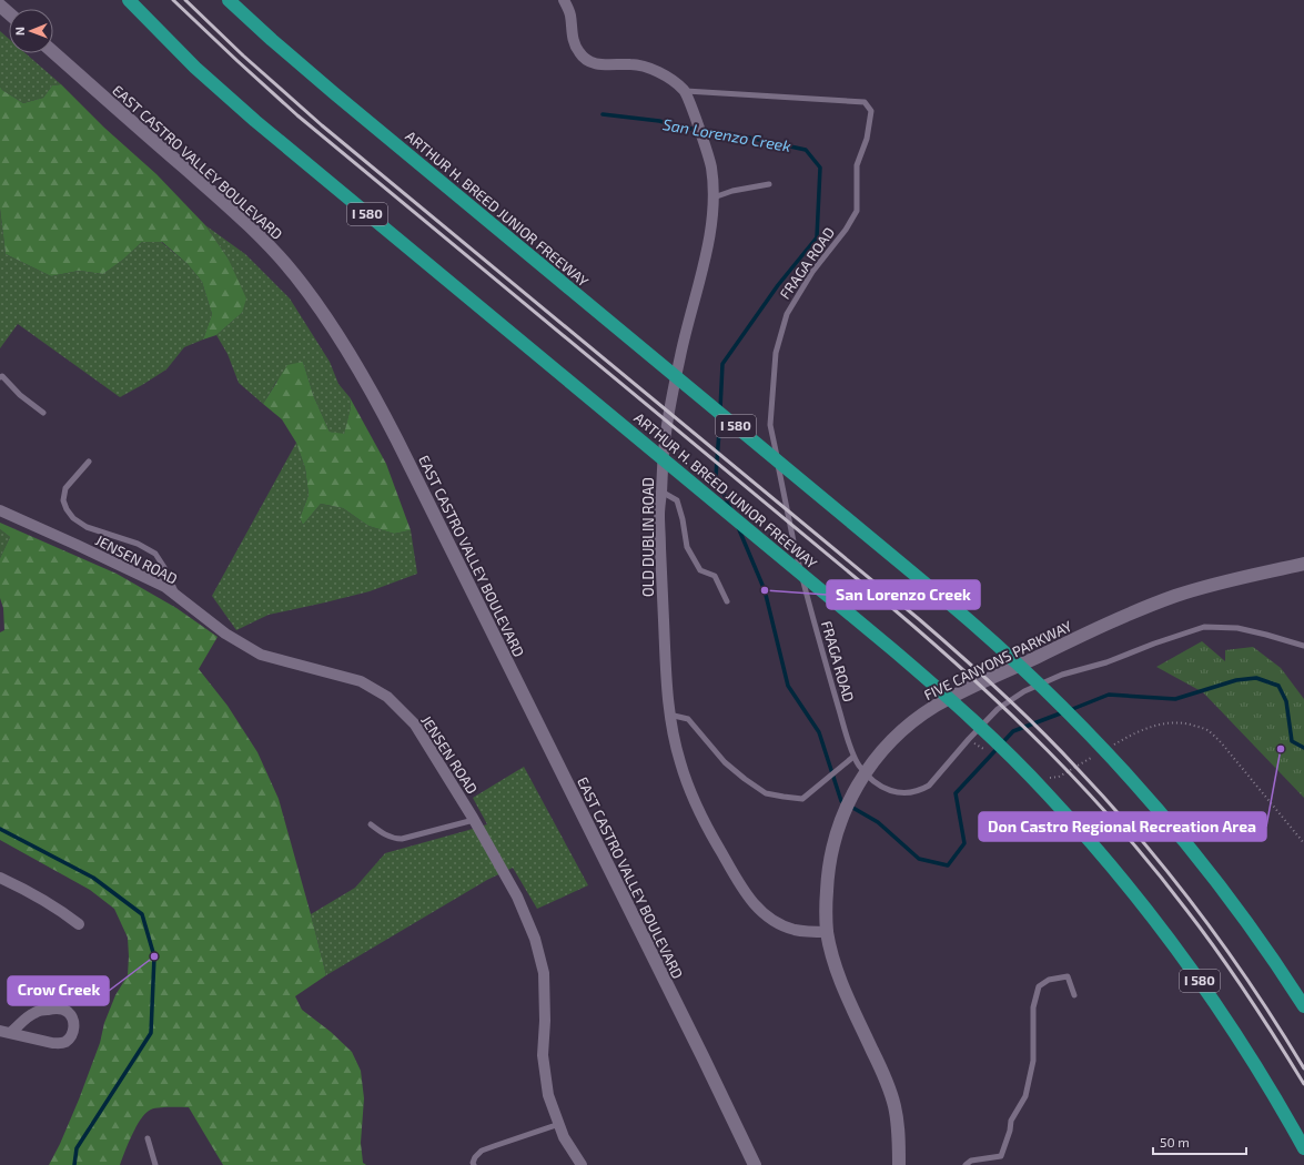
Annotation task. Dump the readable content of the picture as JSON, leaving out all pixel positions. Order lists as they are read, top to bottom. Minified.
{"streets":{"highway":["ARTHUR H. BREED JUNIOR FREEWAY","I 580"],"main road":["EAST CASTRO VALLEY BOULEVARD","FIVE CANYONS PARKWAY"],"street":["OLD DUBLIN ROAD","JENSEN ROAD"],"lane":["FRAGA ROAD"]},"crossings":[["FRAGA ROAD","OLD DUBLIN ROAD"],["OLD DUBLIN ROAD","FIVE CANYONS PARKWAY"]],"water":["San Lorenzo Creek"],"places":["San Lorenzo Creek","Don Castro Regional Recreation Area","Crow Creek"],"scale_bar":"50 m","north":"left"}
